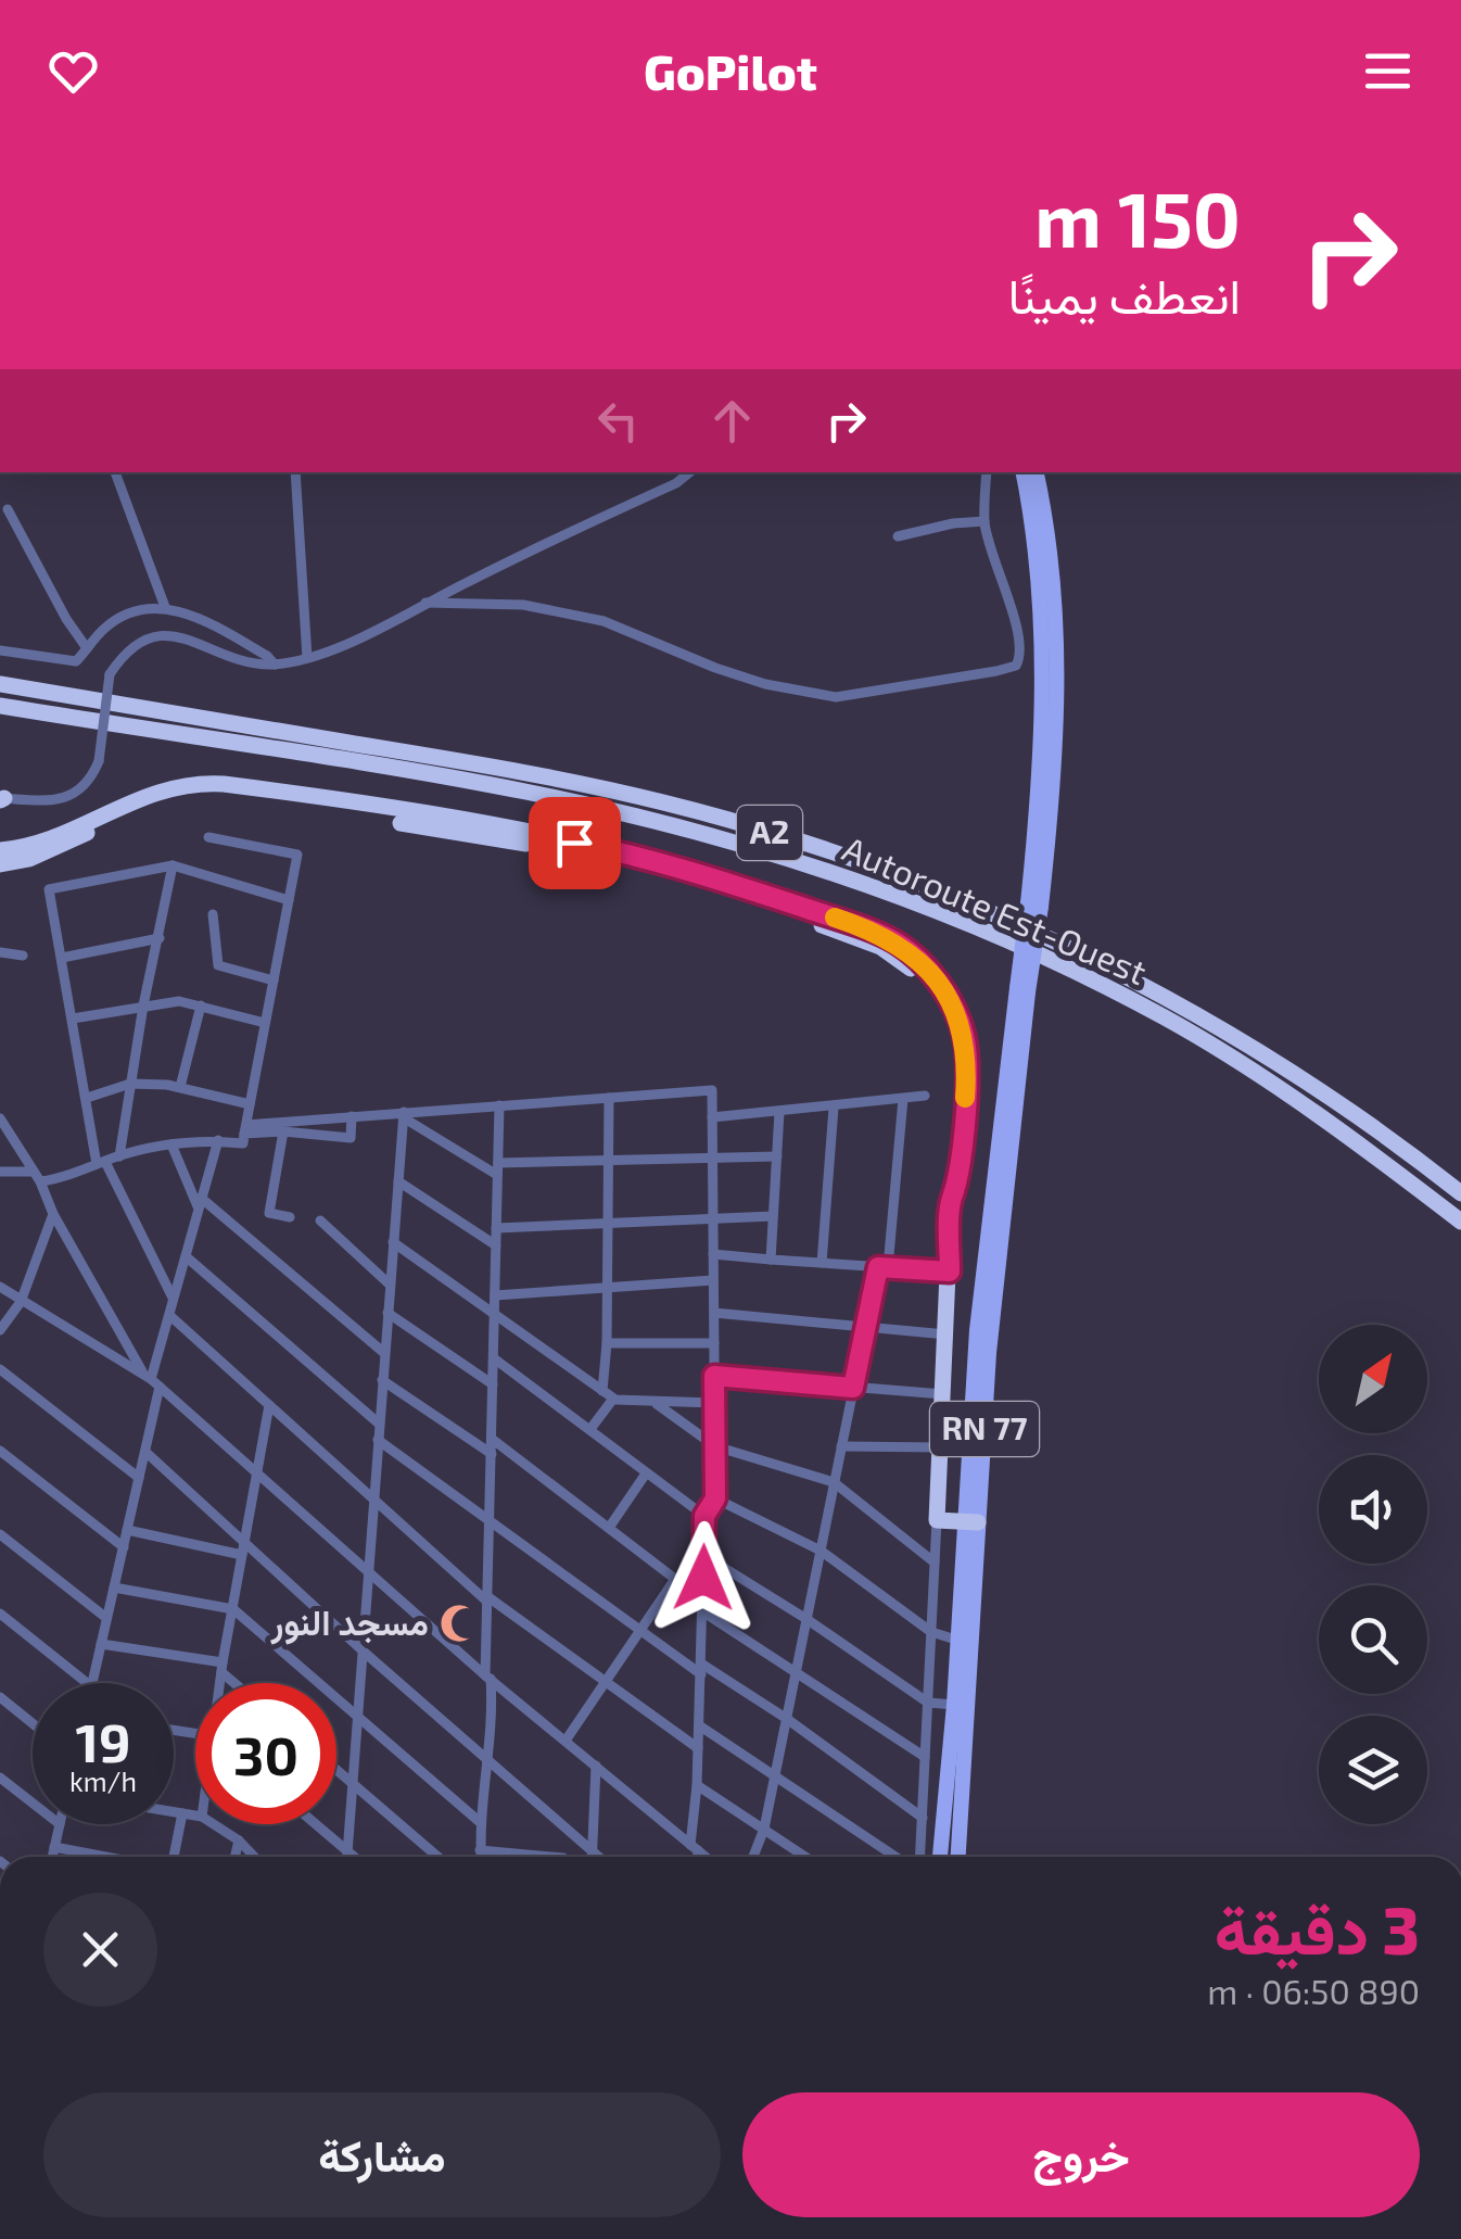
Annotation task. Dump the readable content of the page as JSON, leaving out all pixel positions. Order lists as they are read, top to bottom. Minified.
{"streets":{"highway":["A2","Autoroute Est-Ouest"],"main road":["RN 77"]},"places":{"mosque":["مسجد النور"]},"north":"top right","page":{"header":"GoPilot","turn":["150 m","انعطف يمينًا"],"speed":"19 km/h","limit":"30","heading":["3 دقيقة","890 m · 06:50"],"buttons":["خروج","مشاركة"]}}
